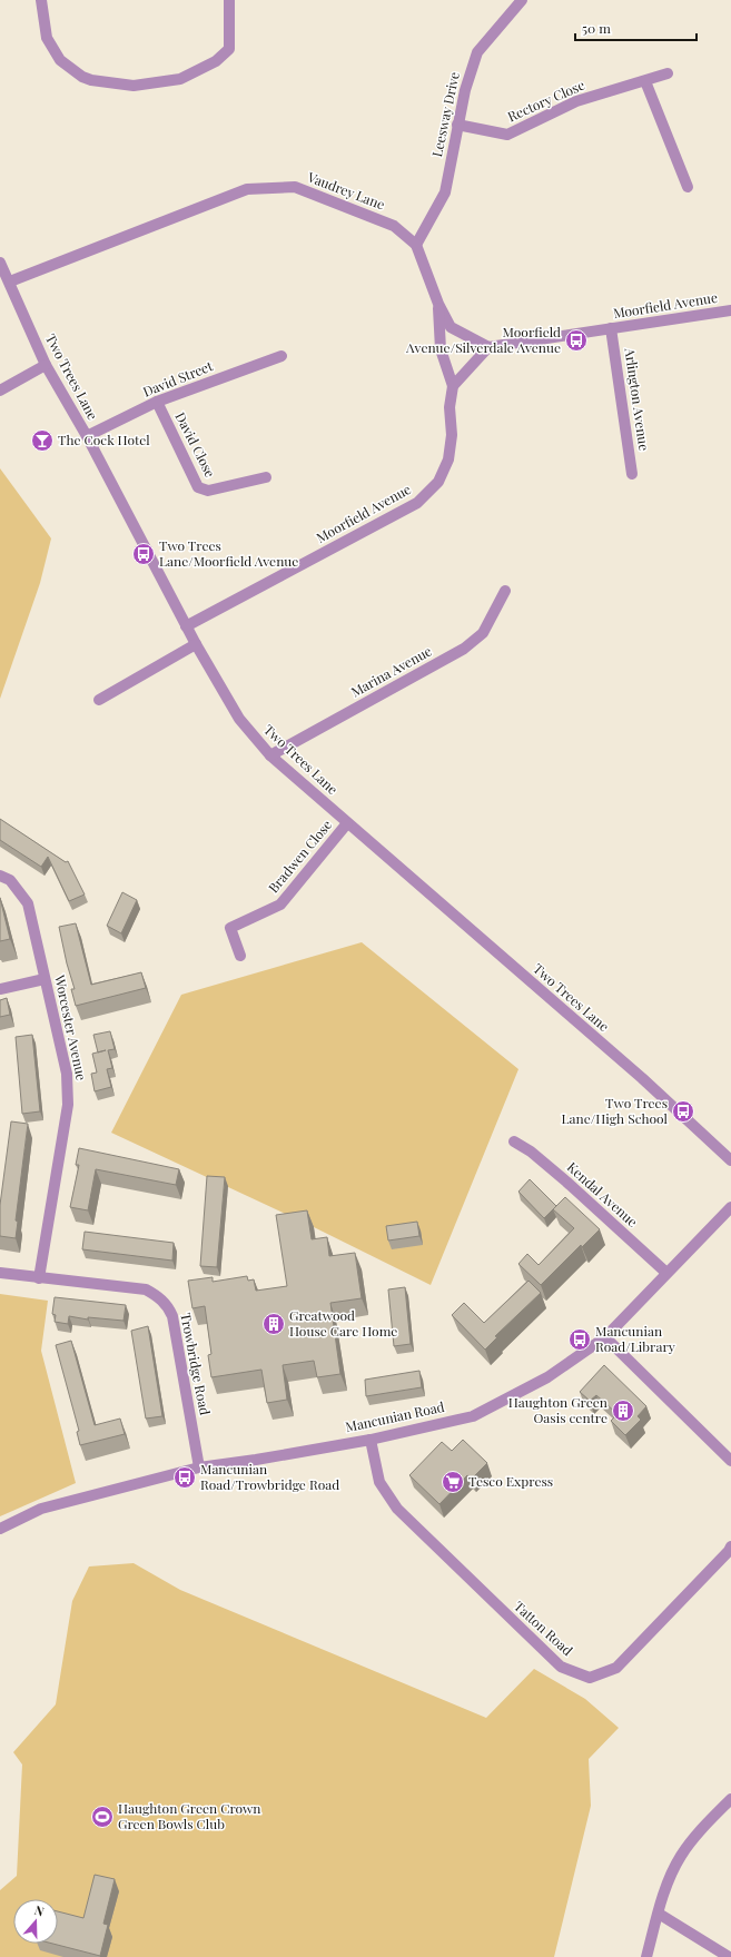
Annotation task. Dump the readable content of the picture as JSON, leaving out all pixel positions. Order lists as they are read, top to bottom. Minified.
{"streets":{"street":["Rectory Close","Leesway Drive","Vaudrey Lane","Moorfield Avenue","Two Trees Lane","David Street","Arlington Avenue","David Close","Marina Avenue","Bradwen Close","Worcester Avenue","Kendal Avenue","Trowbridge Road","Mancunian Road","Tatton Road"]},"crossings":[["Rectory Close","Leesway Drive"],["Leesway Drive","Vaudrey Lane"],["Vaudrey Lane","Moorfield Avenue"],["Vaudrey Lane","Two Trees Lane"],["Moorfield Avenue","Two Trees Lane"],["Moorfield Avenue","Arlington Avenue"],["Two Trees Lane","David Street"],["Two Trees Lane","Marina Avenue"],["Two Trees Lane","Bradwen Close"],["David Street","David Close"],["Worcester Avenue","Trowbridge Road"],["Kendal Avenue","Mancunian Road"],["Trowbridge Road","Mancunian Road"],["Mancunian Road","Tatton Road"]],"places":{"bus stop":["Moorfield Avenue/Silverdale Avenue","Two Trees Lane/Moorfield Avenue","Two Trees Lane/High School","Mancunian Road/Library","Mancunian Road/Trowbridge Road"],"bar":["The Cock Hotel"],"building":["Greatwood House Care Home","Haughton Green Oasis centre"],"supermarket":["Tesco Express"],"sports":["Haughton Green Crown Green Bowls Club"]},"scale_bar":"50 m","north":"top"}
